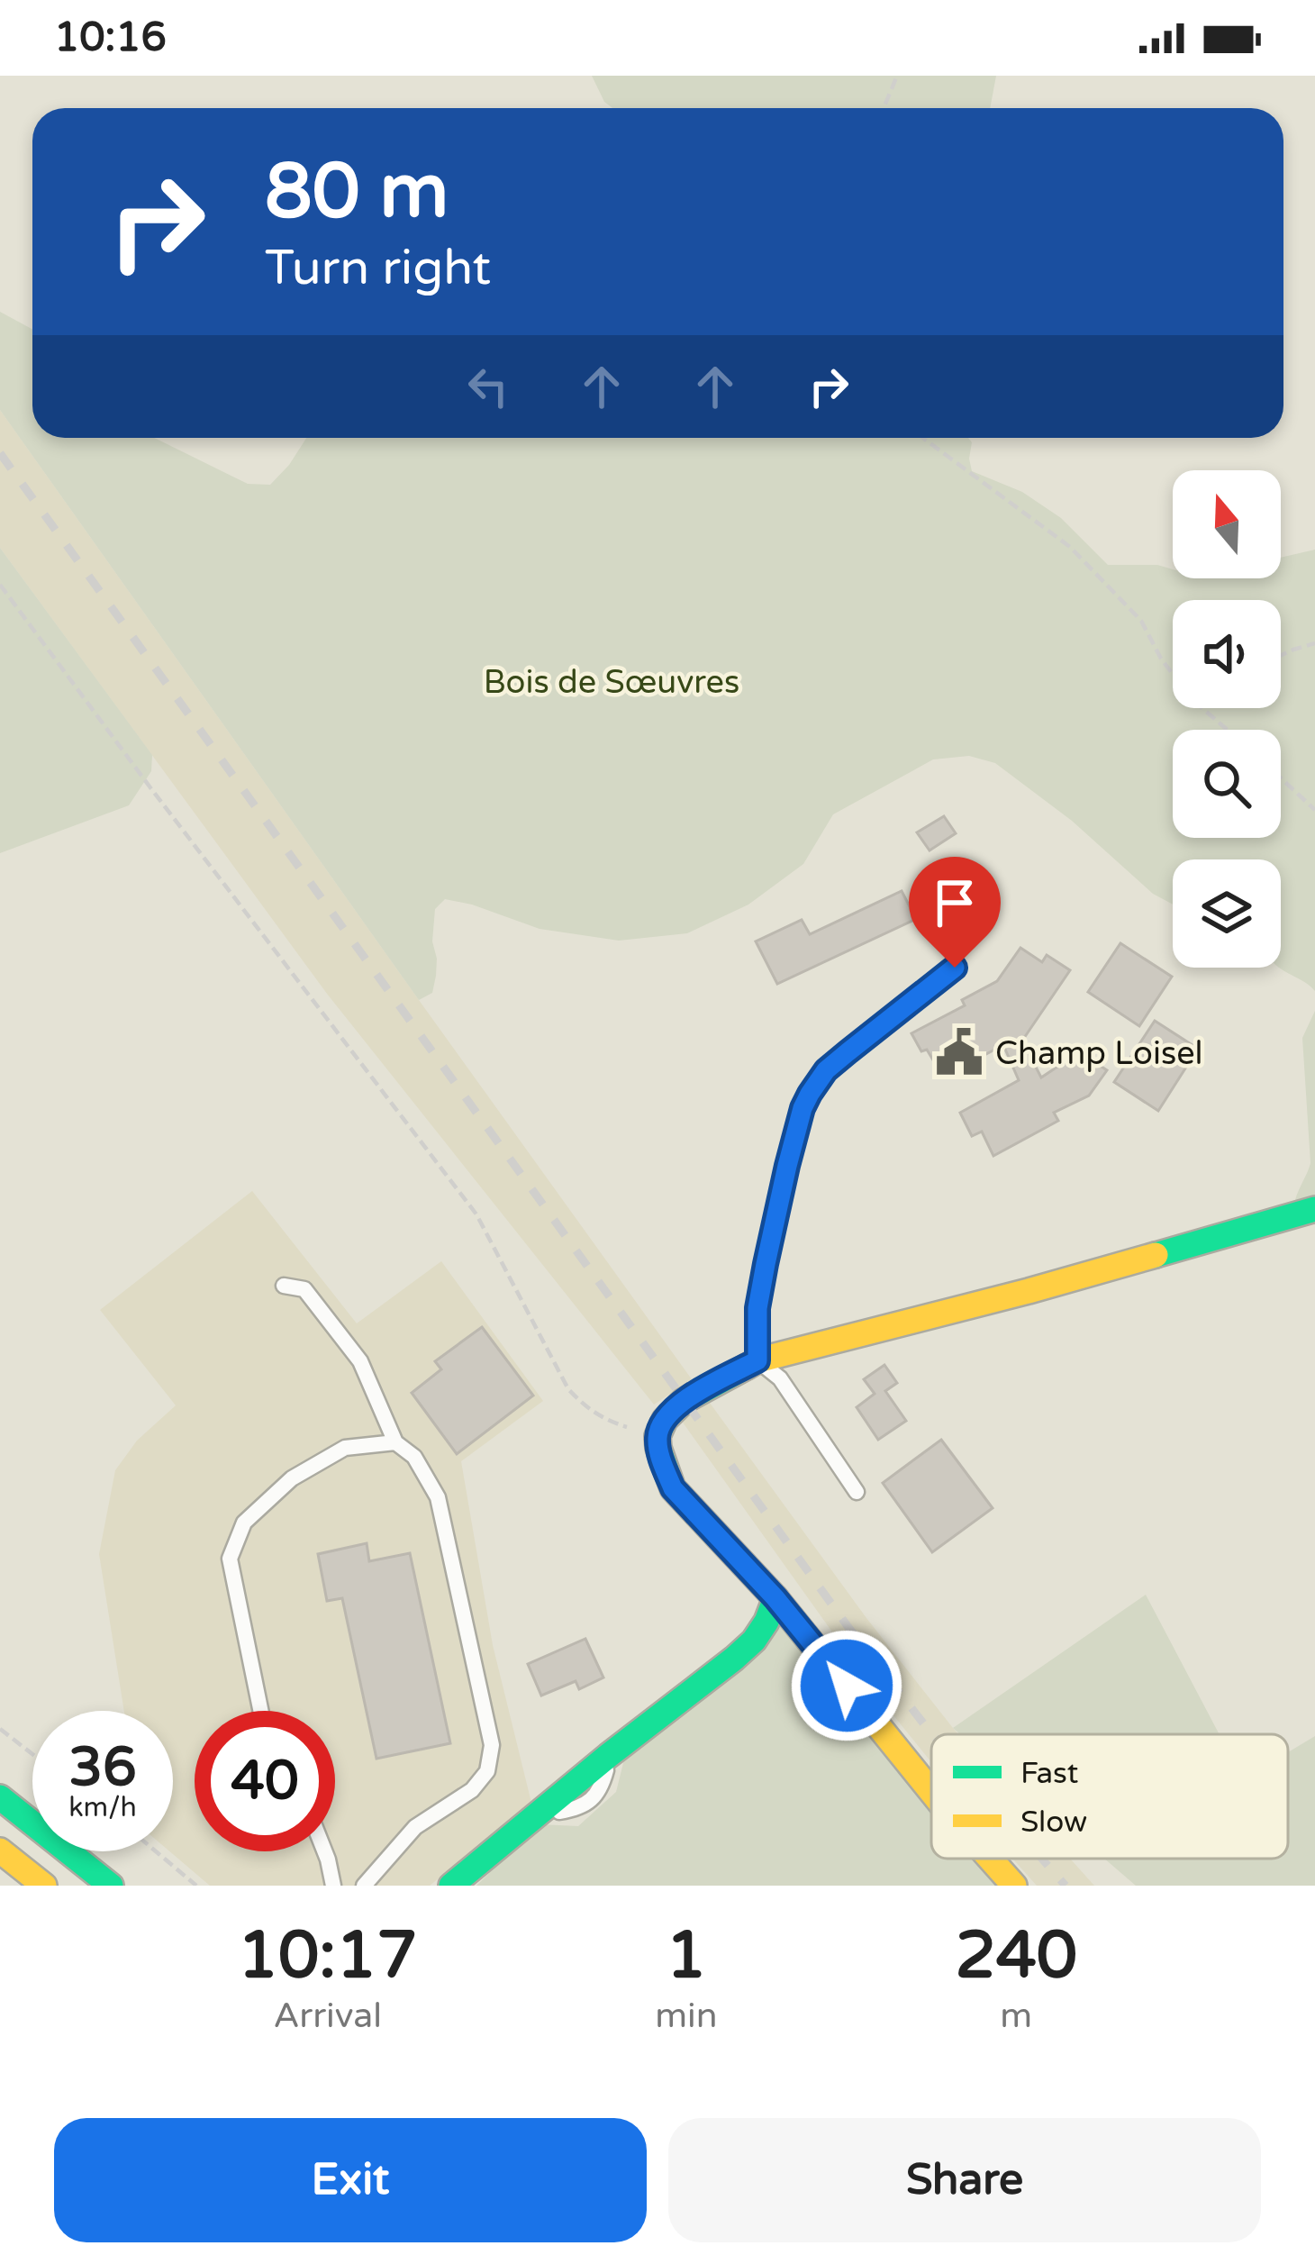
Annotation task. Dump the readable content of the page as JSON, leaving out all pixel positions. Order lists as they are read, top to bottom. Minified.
{"parks":["Bois de Sœuvres"],"places":{"public building":["Champ Loisel"]},"legend":["Fast","Slow"],"north":"top","page":{"status":"10:16","turn":["80 m","Turn right"],"speed":"36 km/h","limit":"40","eta":["10:17","Arrival","1","min","240","m"],"buttons":["Exit","Share"]}}
